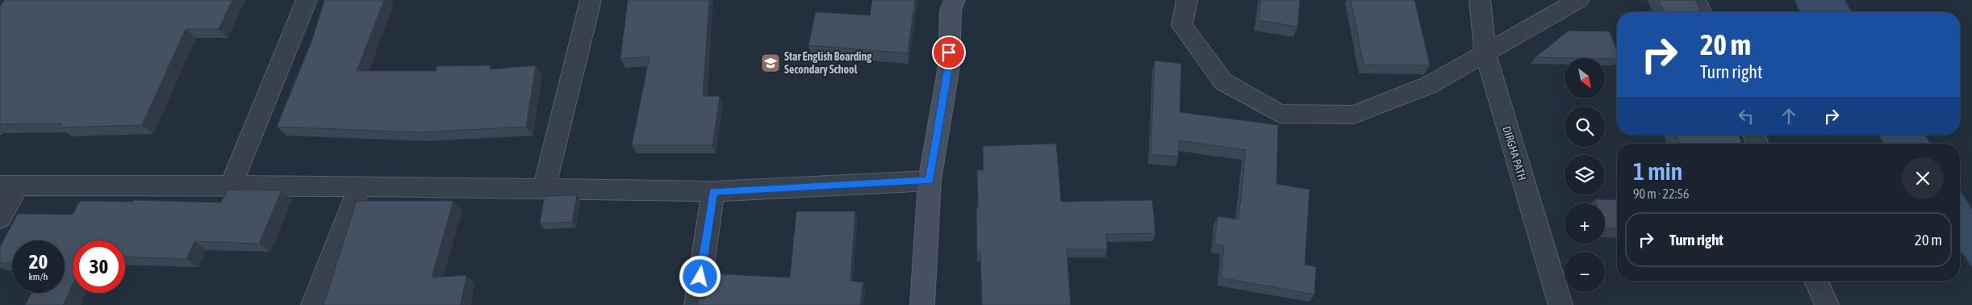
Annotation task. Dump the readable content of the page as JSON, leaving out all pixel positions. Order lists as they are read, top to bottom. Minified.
{"streets":{"street":["DIRGHA PATH"]},"places":{"school or university":["Star English Boarding Secondary School"]},"north":"bottom right","page":{"turn":["20 m","Turn right"],"map_buttons":["+","−"],"heading":["1 min","90 m · 22:56"],"list":[{"name":"Turn right","value":"20 m"}],"speed":"20 km/h","limit":"30"}}
